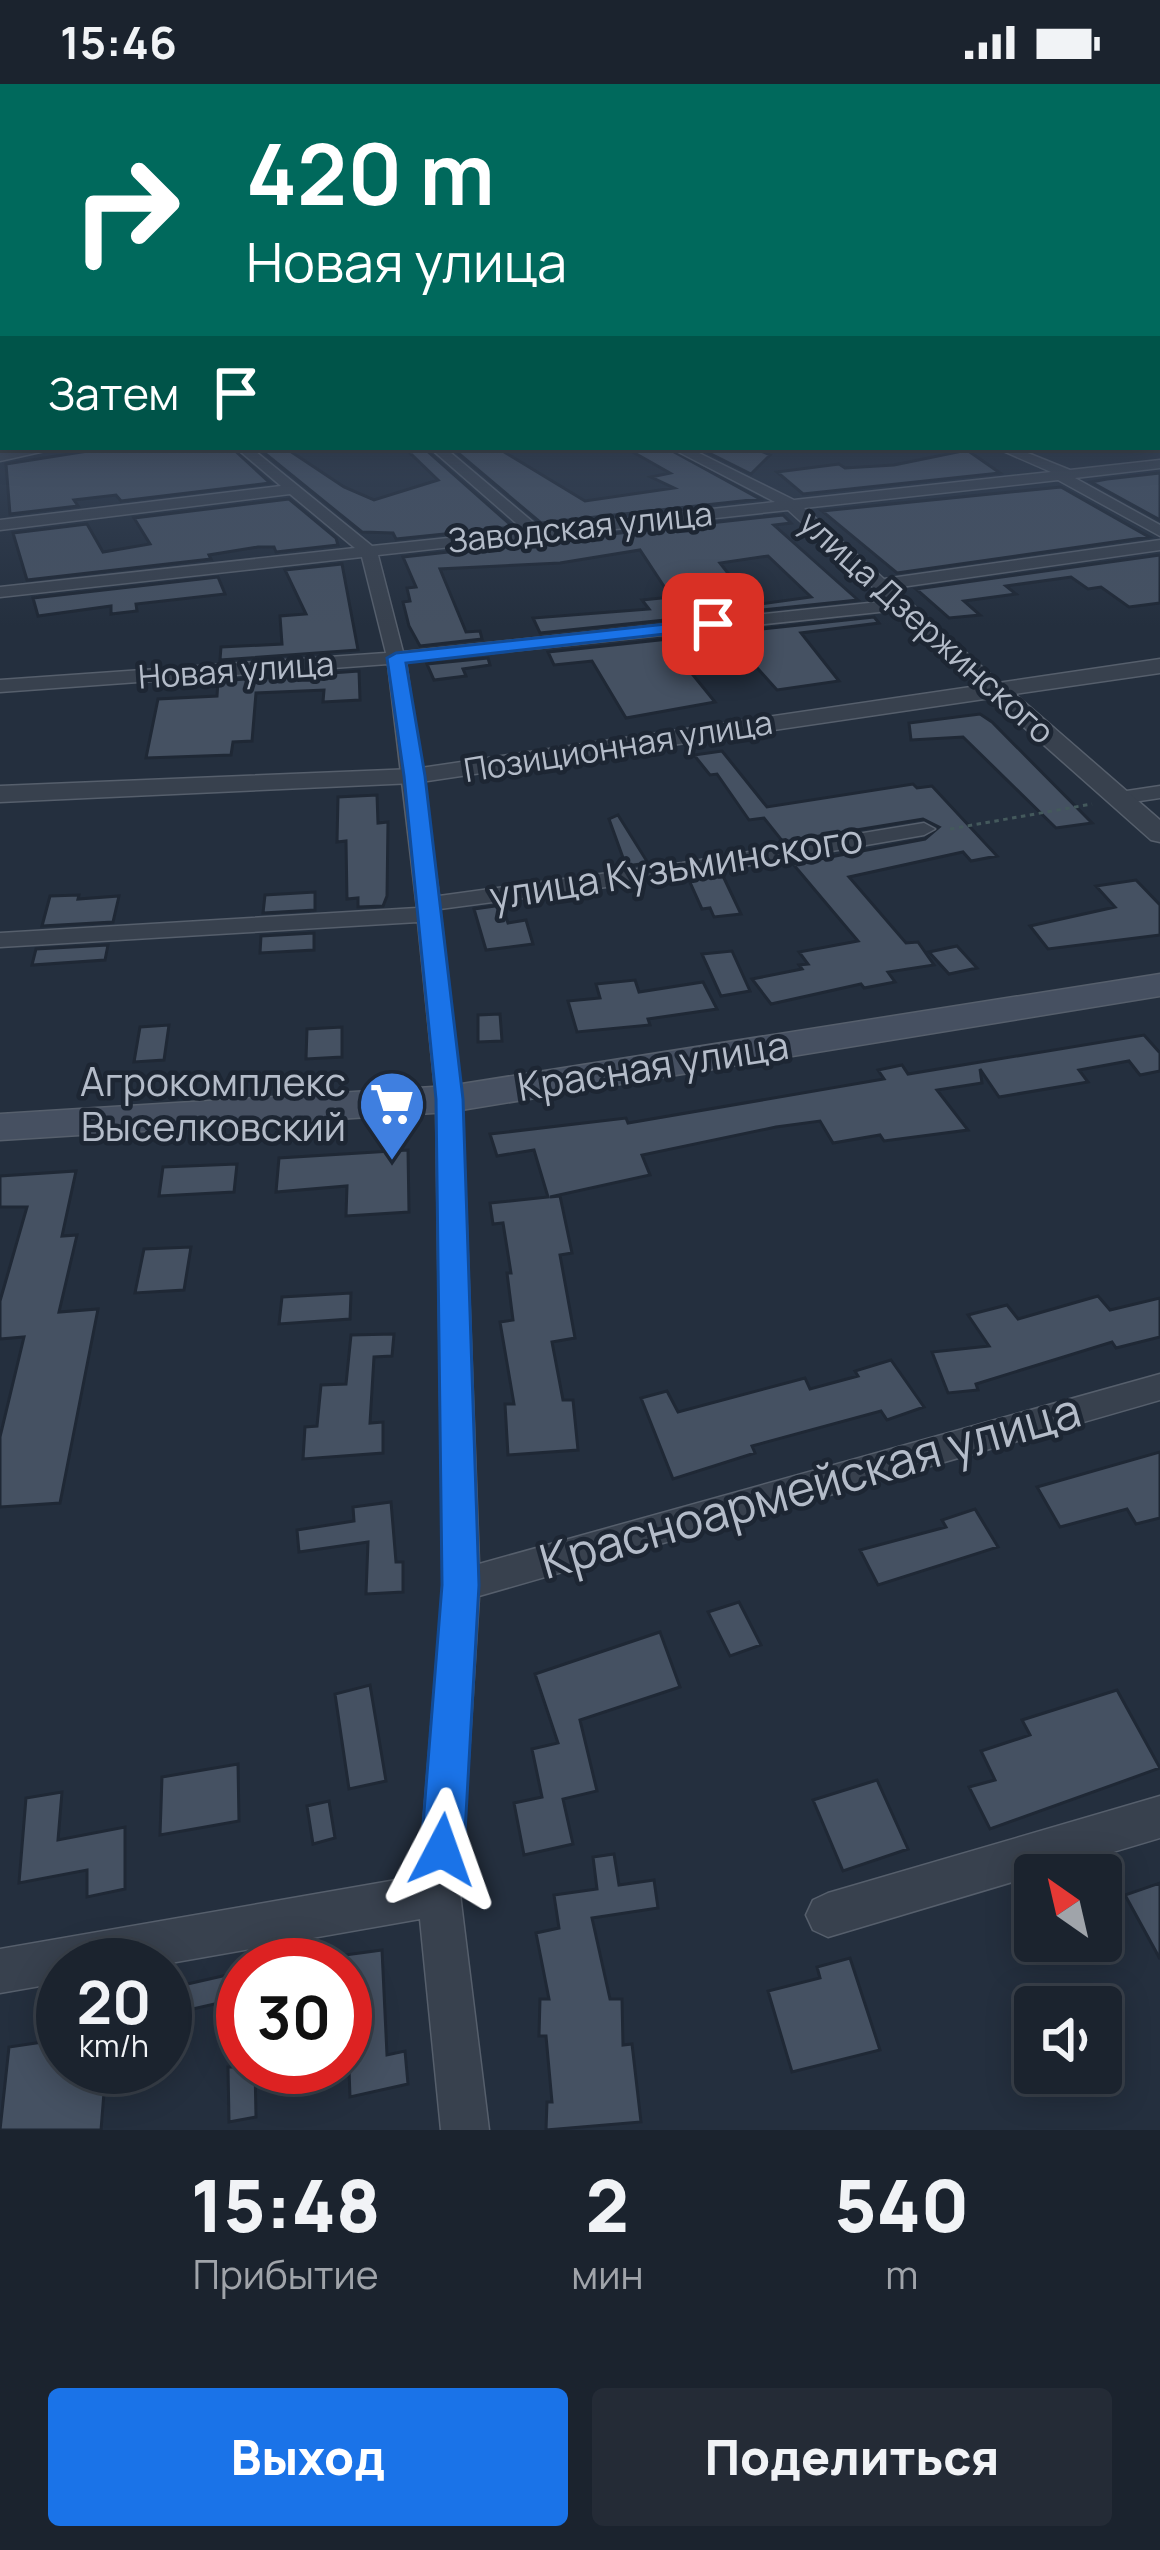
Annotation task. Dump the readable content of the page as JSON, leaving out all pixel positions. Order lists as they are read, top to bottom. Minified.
{"streets":{"main road":["Красная улица"],"street":["Заводская улица","улица Дзержинского","Новая улица","Позиционная улица","улица Кузьминского","Красноармейская улица"]},"crossings":[["Заводская улица","улица Дзержинского"],["улица Дзержинского","Новая улица"],["улица Дзержинского","Позиционная улица"]],"places":{"supermarket":["Агрокомплекс Выселковский"]},"north":"top left","page":{"status":"15:46","turn":["420 m","Новая улица"],"then":"Затем","speed":"20 km/h","limit":"30","eta":["15:48","Прибытие","2","мин","540","m"],"buttons":["Выход","Поделиться"]}}
